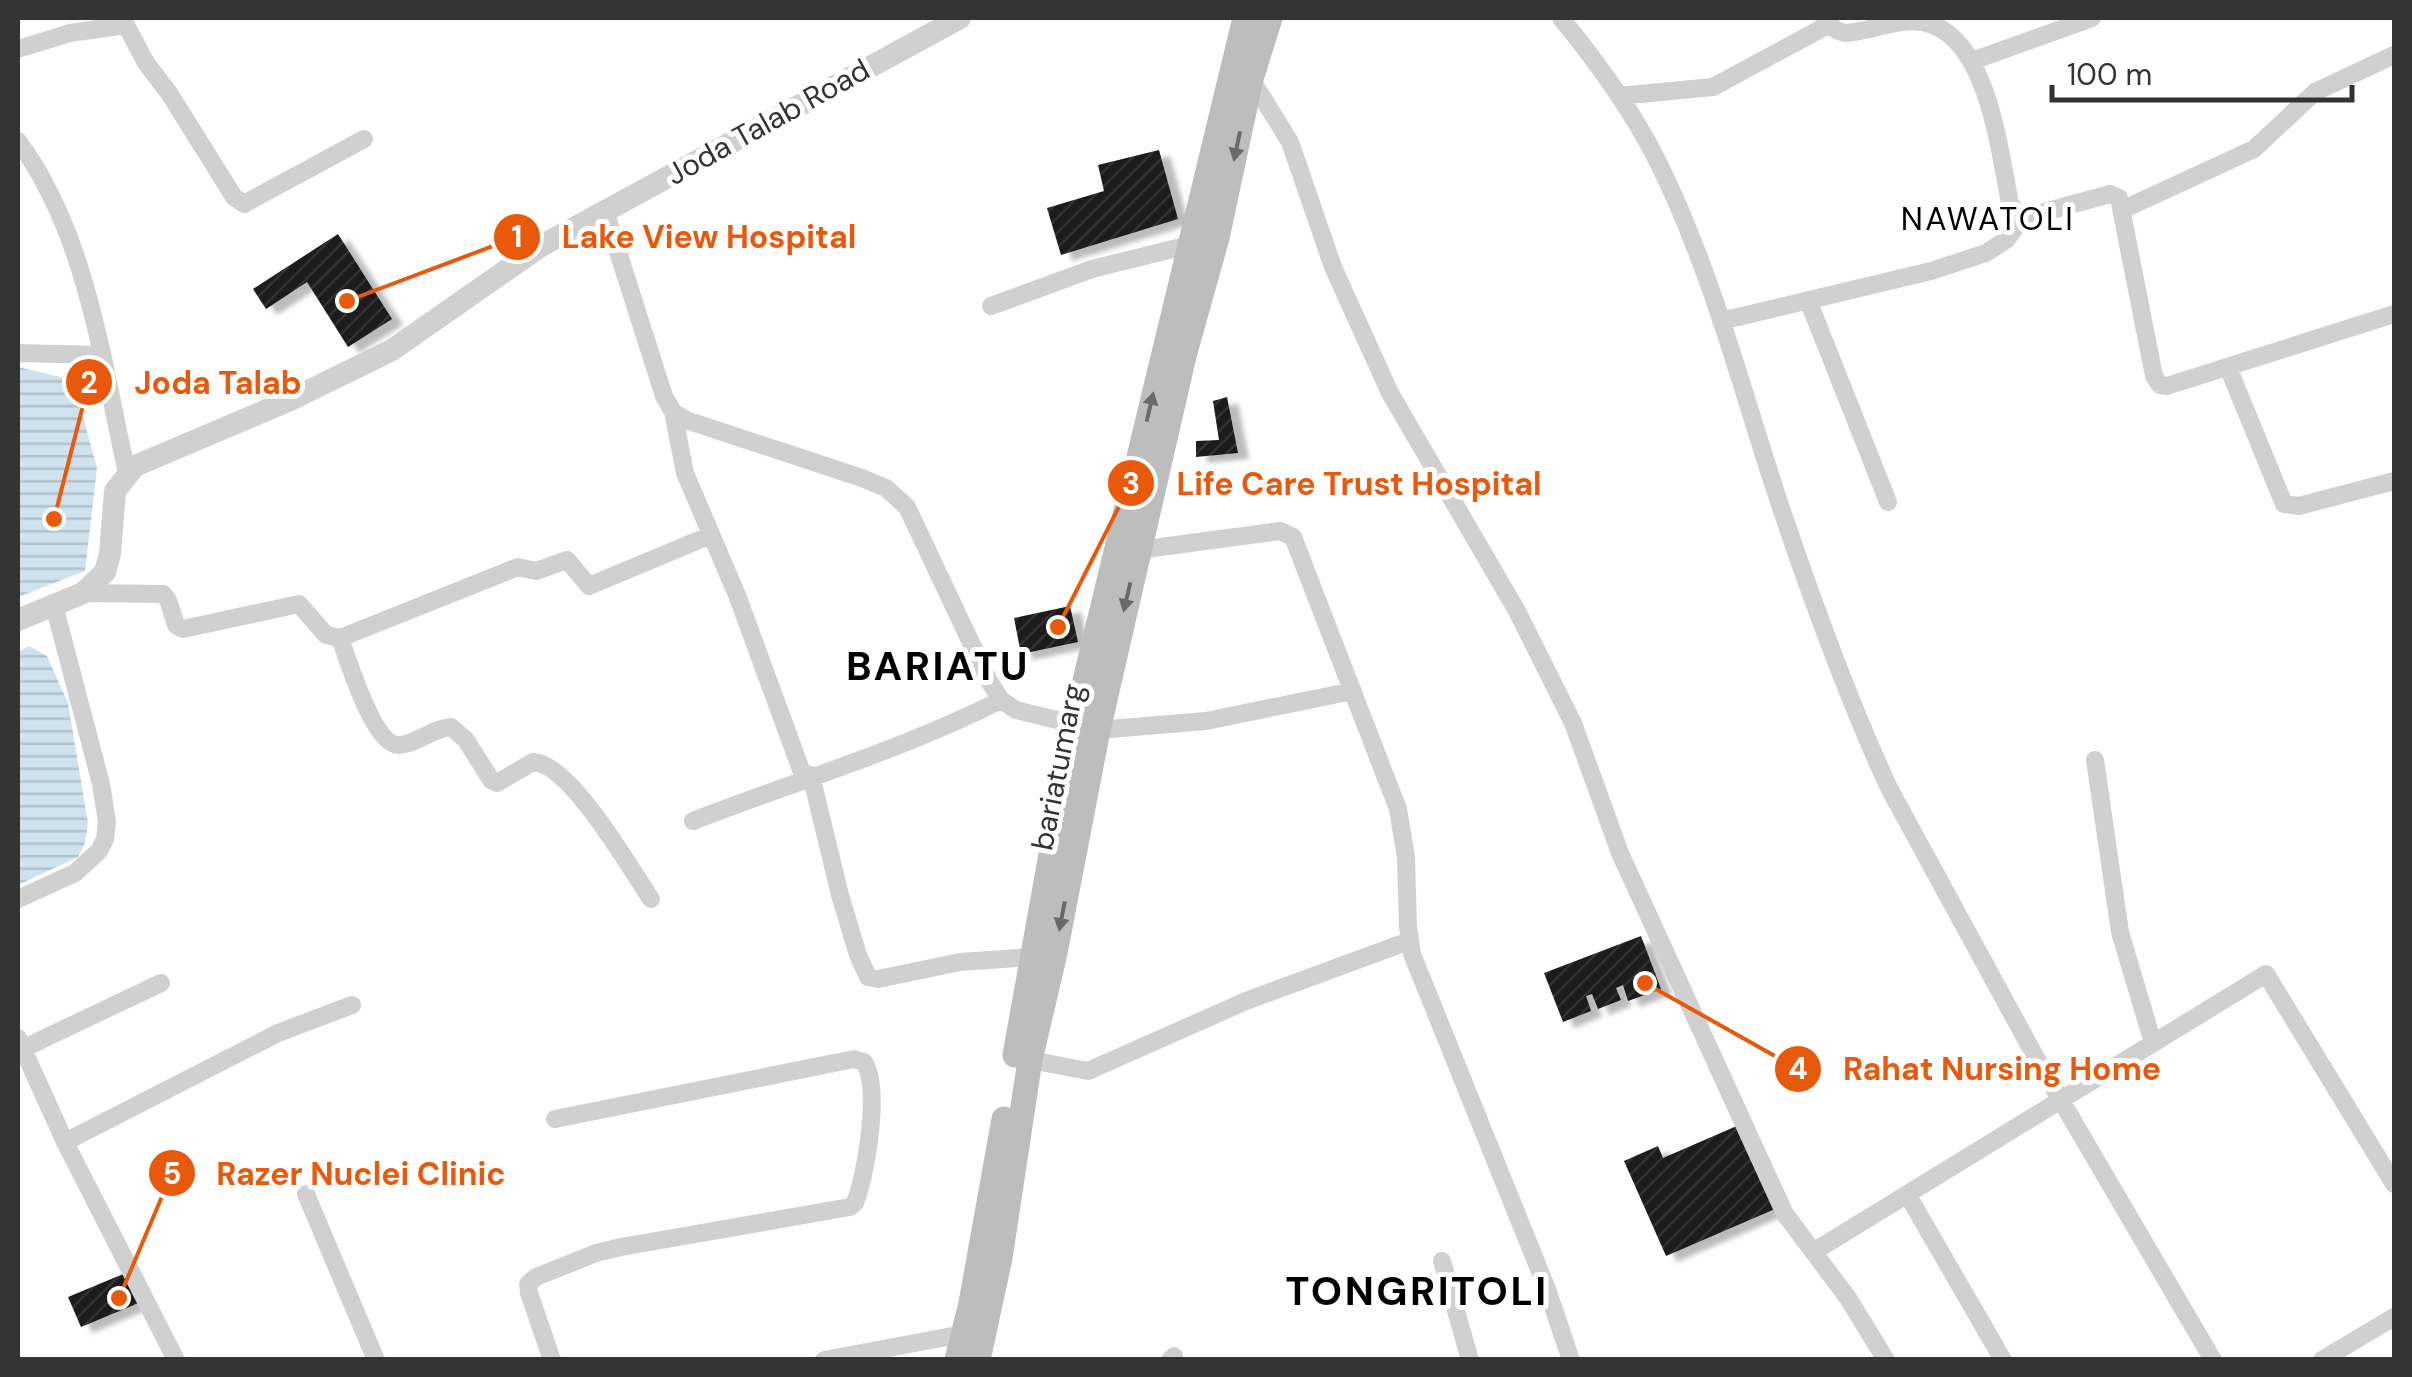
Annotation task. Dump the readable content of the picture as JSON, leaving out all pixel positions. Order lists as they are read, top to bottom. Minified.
{"streets":{"main road":["bariatumarg"],"street":["Joda Talab Road"]},"districts":["NAWATOLI","BARIATU","TONGRITOLI"],"places":["Lake View Hospital","Joda Talab","Life Care Trust Hospital","Rahat Nursing Home","Razer Nuclei Clinic"],"scale_bar":"100 m"}
